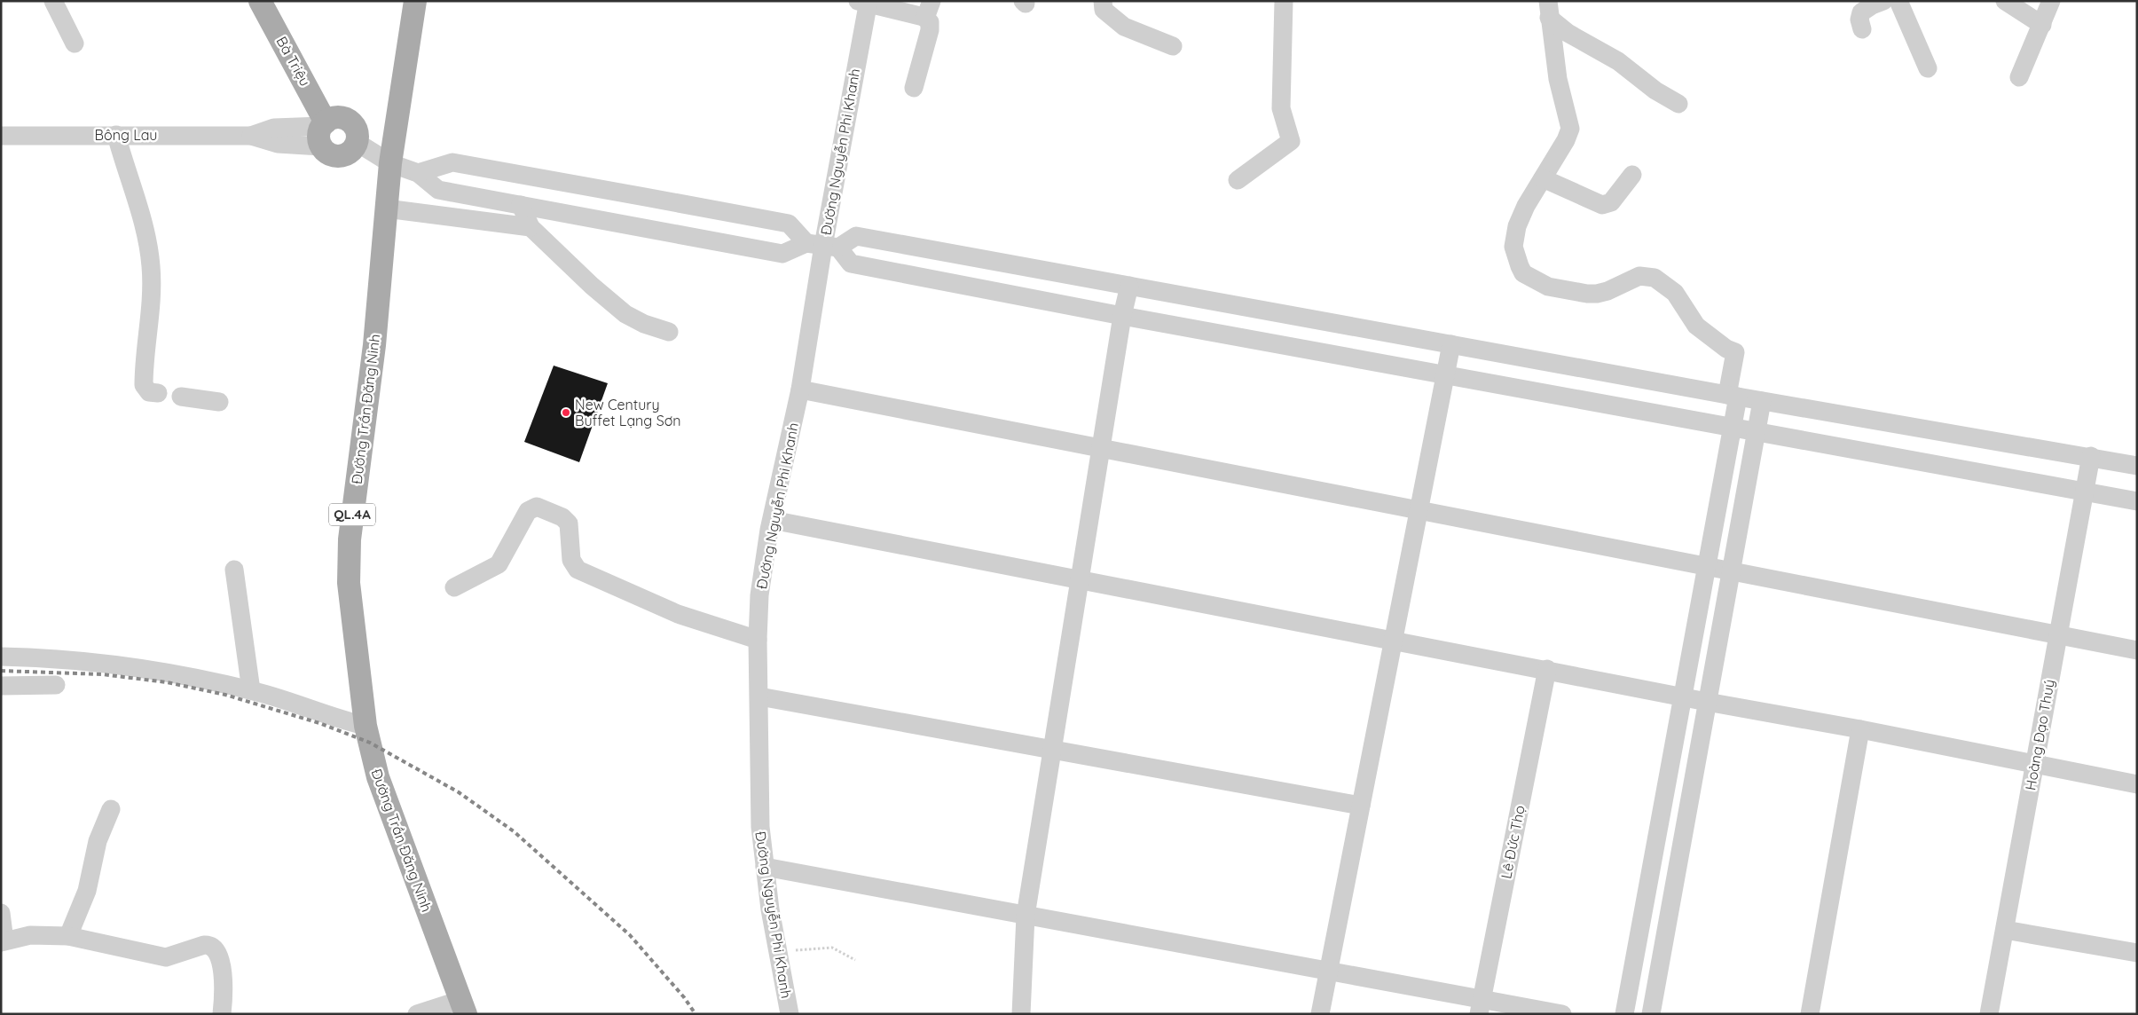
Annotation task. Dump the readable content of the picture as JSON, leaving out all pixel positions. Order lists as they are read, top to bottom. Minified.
{"streets":{"main road":["Bà Triệu","Đường Trần Đăng Ninh","QL.4A"],"street":["Bông Lau","Đường Nguyễn Phi Khanh","Hoàng Đạo Thuý","Lê Đức Thọ"]},"crossings":[["Bà Triệu","Bông Lau"]],"places":["New Century Buffet Lạng Sơn"]}
